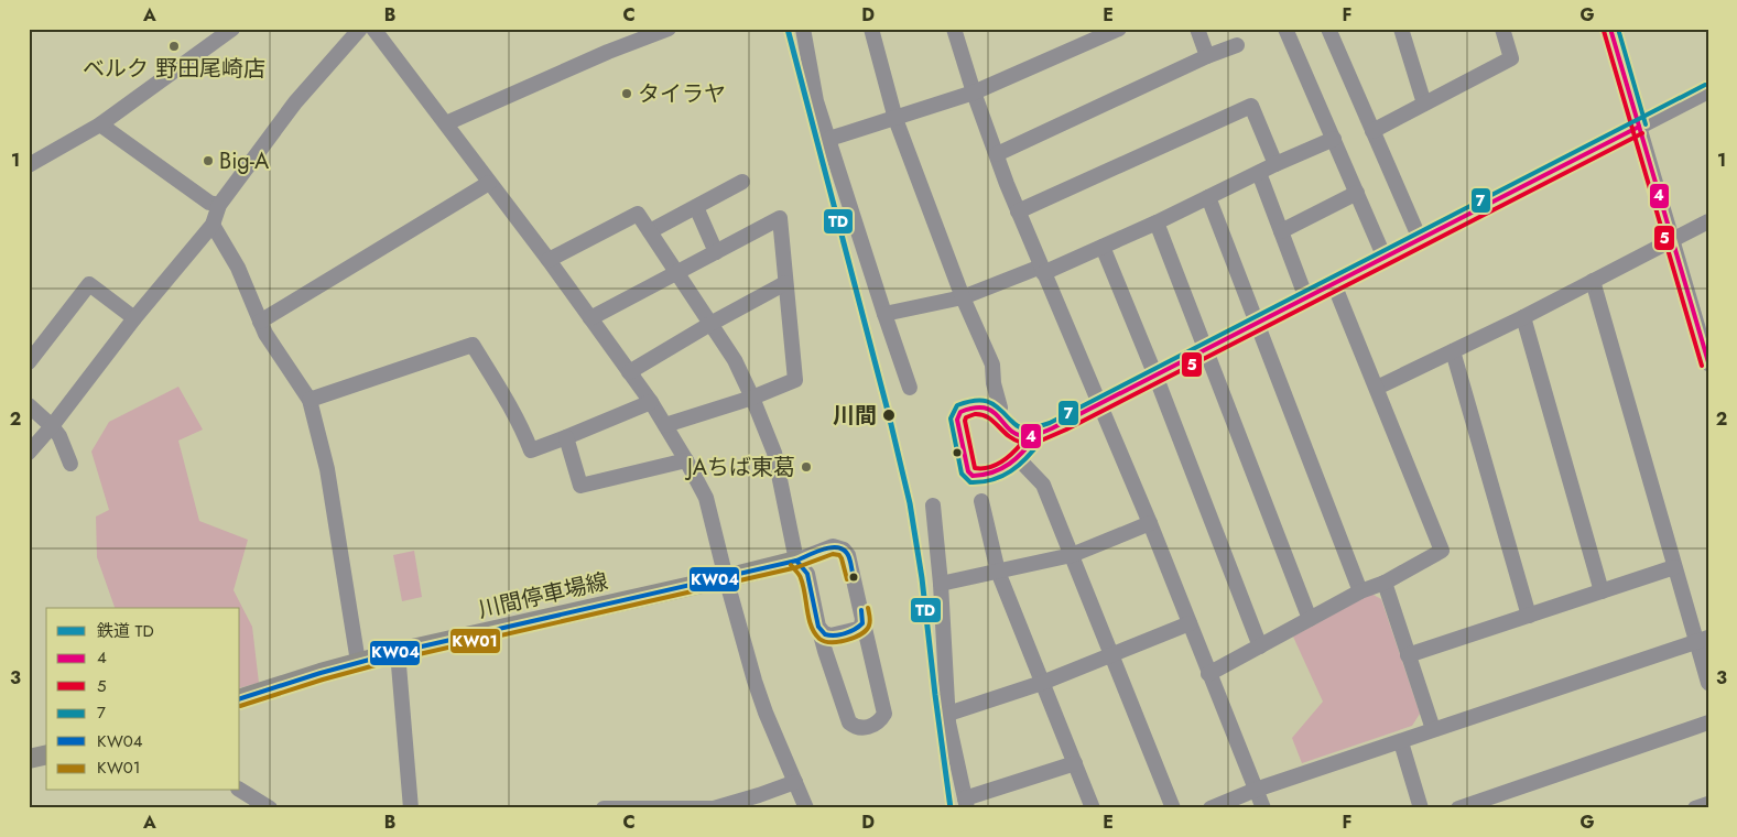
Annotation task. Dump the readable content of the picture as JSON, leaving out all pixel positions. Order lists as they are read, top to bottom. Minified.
{"streets":{"main road":["川間停車場線"]},"places":["ベルク 野田尾崎店","タイラヤ","Big-A","川間","JAちば東葛"],"lines":["rail line TD","transit line 4","transit line 7","transit line 5","transit line KW04","transit line KW01"],"legend":["鉄道 TD","4","5","7","KW04","KW01"],"grid":{"columns":["A","B","C","D","E","F","G"],"rows":["1","2","3"]}}
